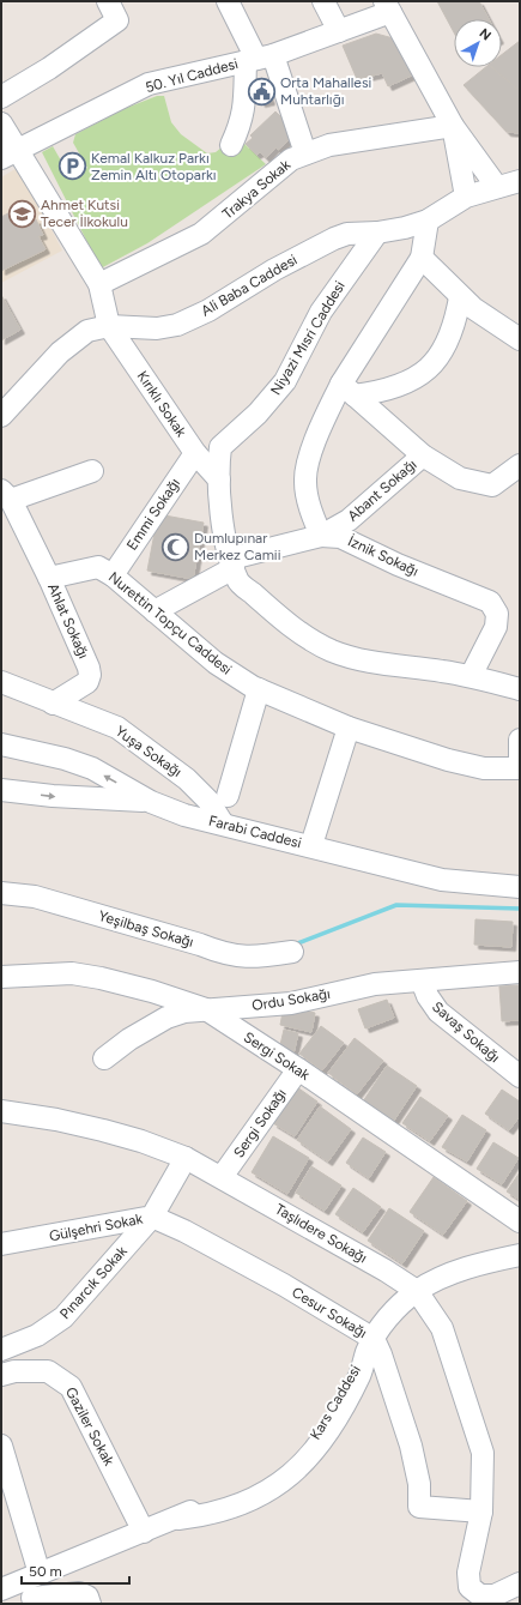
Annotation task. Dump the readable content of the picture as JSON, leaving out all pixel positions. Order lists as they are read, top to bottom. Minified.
{"streets":{"street":["50. Yıl Caddesi","Trakya Sokak","Ali Baba Caddesi","Niyazi Mısri Caddesi","Kırıklı Sokak","Abant Sokağı","Emmi Sokağı","İznik Sokağı","Ahlat Sokağı","Nurettin Topçu Caddesi","Yuşa Sokağı","Farabi Caddesi","Yeşilbaş Sokağı","Ordu Sokağı","Savaş Sokağı","Sergi Sokak","Sergi Sokağı","Gülşehri Sokak","Taşlıdere Sokağı","Pınarcık Sokak","Cesur Sokağı","Kars Caddesi","Gaziler Sokak"]},"crossings":[["Ali Baba Caddesi","Niyazi Mısri Caddesi"],["Ali Baba Caddesi","Kırıklı Sokak"],["Niyazi Mısri Caddesi","Kırıklı Sokak"],["Niyazi Mısri Caddesi","Abant Sokağı"],["Niyazi Mısri Caddesi","İznik Sokağı"],["Kırıklı Sokak","Emmi Sokağı"],["Abant Sokağı","İznik Sokağı"],["Abant Sokağı","Nurettin Topçu Caddesi"],["Emmi Sokağı","Nurettin Topçu Caddesi"],["Ahlat Sokağı","Nurettin Topçu Caddesi"],["Ahlat Sokağı","Yuşa Sokağı"],["Yuşa Sokağı","Farabi Caddesi"],["Ordu Sokağı","Savaş Sokağı"],["Ordu Sokağı","Sergi Sokak"],["Sergi Sokak","Sergi Sokağı"],["Sergi Sokağı","Taşlıdere Sokağı"],["Gülşehri Sokak","Taşlıdere Sokağı"],["Gülşehri Sokak","Pınarcık Sokak"],["Gülşehri Sokak","Cesur Sokağı"],["Taşlıdere Sokağı","Cesur Sokağı"],["Taşlıdere Sokağı","Kars Caddesi"],["Pınarcık Sokak","Cesur Sokağı"],["Cesur Sokağı","Kars Caddesi"],["Kars Caddesi","Gaziler Sokak"]],"places":{"public building":["Orta Mahallesi Muhtarlığı"],"parking":["Kemal Kalkuz Parkı Zemin Altı Otoparkı"],"school or university":["Ahmet Kutsi Tecer İlkokulu"],"mosque":["Dumlupınar Merkez Camii"]},"scale_bar":"50 m","north":"top right"}
